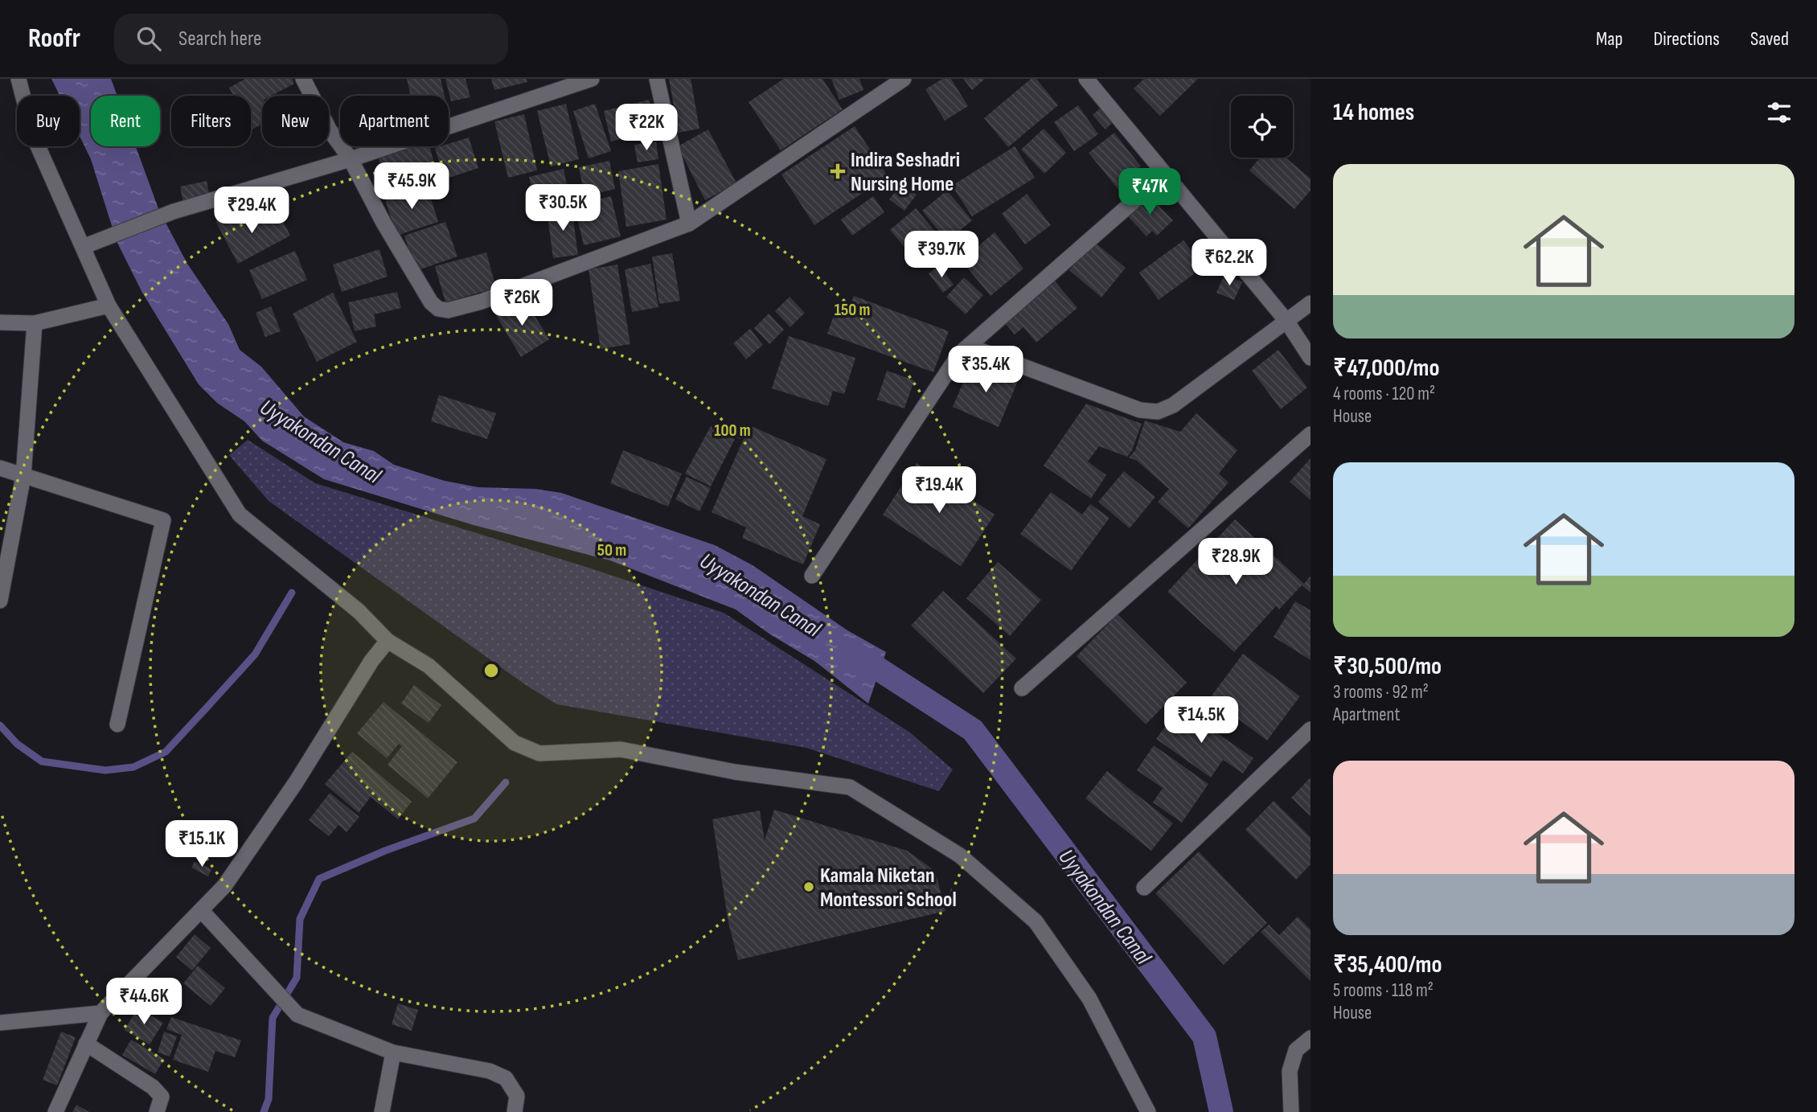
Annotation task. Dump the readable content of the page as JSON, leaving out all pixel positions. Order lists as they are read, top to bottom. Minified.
{"water":["Uyyakondan Canal"],"places":{"health":["Indira Seshadri Nursing Home"],"other":["Kamala Niketan Montessori School"]},"page":{"header":"Roofr","search":"Search here","nav":["Map","Directions","Saved"],"heading":"14 homes","chip":["Buy","Rent","Filters","New","Apartment"],"price":["₹22K","₹45.9K","₹47K","₹30.5K","₹29.4K","₹39.7K","₹62.2K","₹26K","₹35.4K","₹19.4K","₹28.9K","₹14.5K","₹15.1K","₹44.6K"],"list":[{"name":"₹47,000/mo","note":"4 rooms · 120 m² · House"},{"name":"₹30,500/mo","note":"3 rooms · 92 m² · Apartment"},{"name":"₹35,400/mo","note":"5 rooms · 118 m² · House"}]},"rings":["150 m","100 m","50 m"]}
